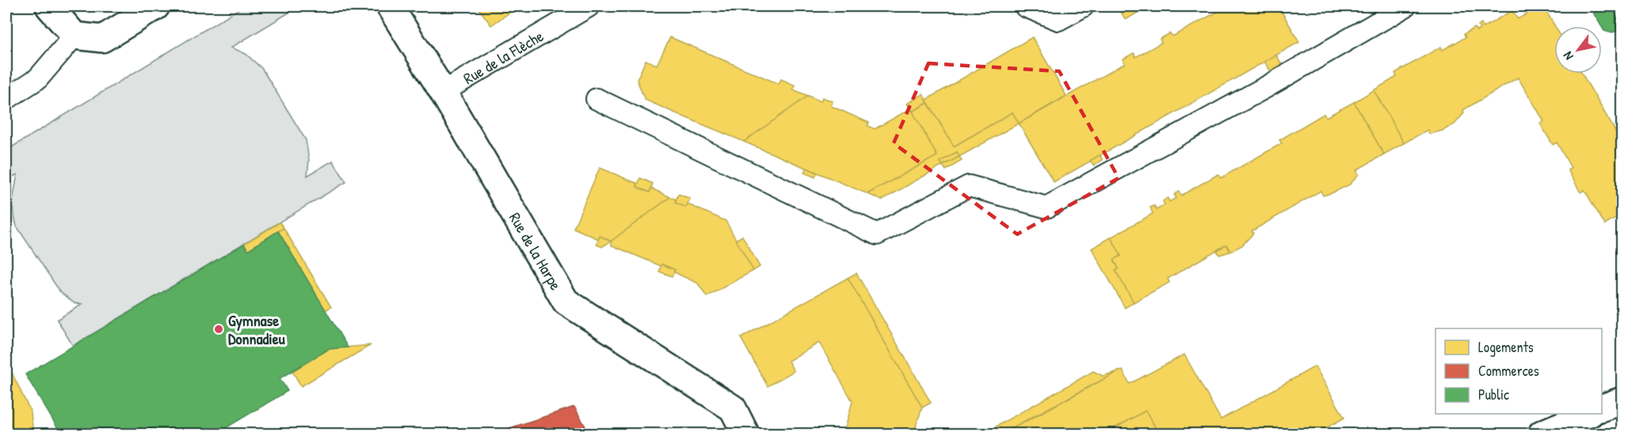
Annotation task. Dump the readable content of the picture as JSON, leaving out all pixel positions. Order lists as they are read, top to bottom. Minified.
{"streets":{"street":["Rue de la Harpe"],"lane":["Rue de la Flèche"]},"crossings":[["Rue de la Flèche","Rue de la Harpe"]],"places":["Gymnase Donnadieu"],"legend":["Logements","Commerces","Public"],"north":"bottom left"}
